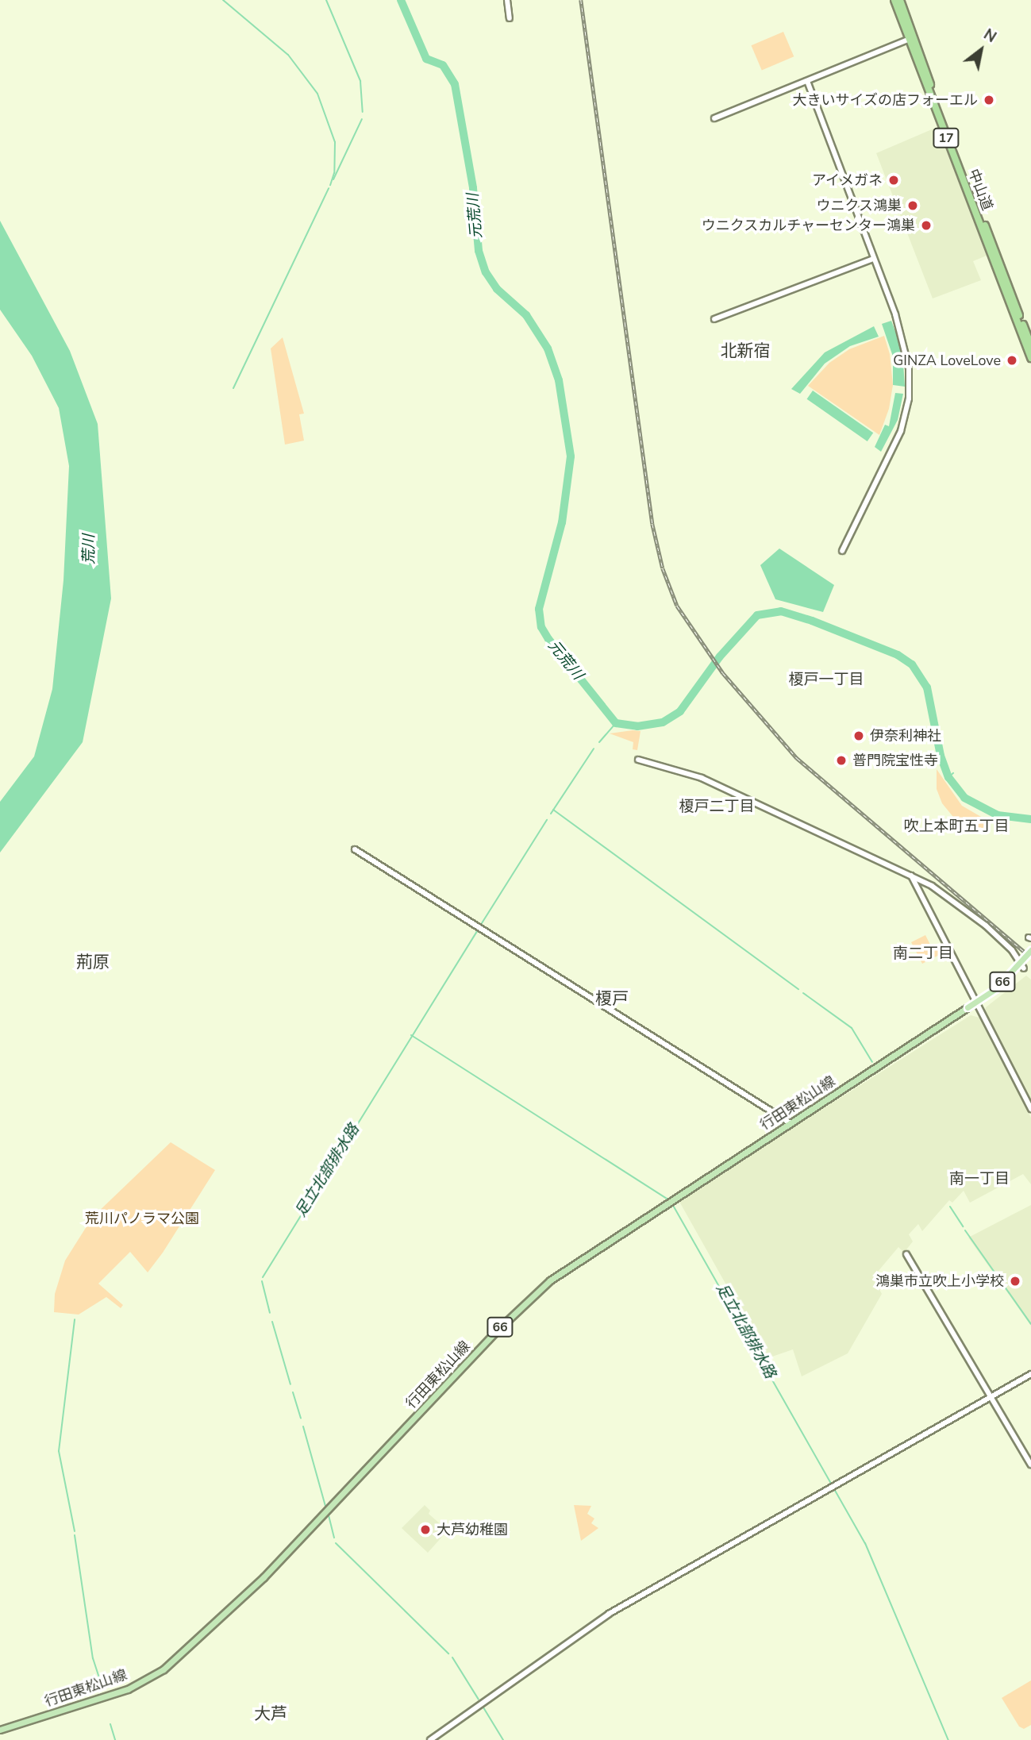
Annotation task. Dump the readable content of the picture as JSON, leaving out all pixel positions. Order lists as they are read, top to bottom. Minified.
{"streets":{"highway":["17","中山道"],"main road":["66","行田東松山線"]},"districts":["北新宿","榎戸一丁目","榎戸二丁目","吹上本町五丁目","南二丁目","荊原","榎戸","南一丁目","大芦"],"water":["元荒川","荒川","足立北部排水路"],"parks":["荒川パノラマ公園"],"places":["大きいサイズの店フォーエル","アイメガネ","ウニクス鴻巣","ウニクスカルチャーセンター鴻巣","GINZA LoveLove","伊奈利神社","普門院宝性寺","鴻巣市立吹上小学校","大芦幼稚園"],"north":"top right"}
